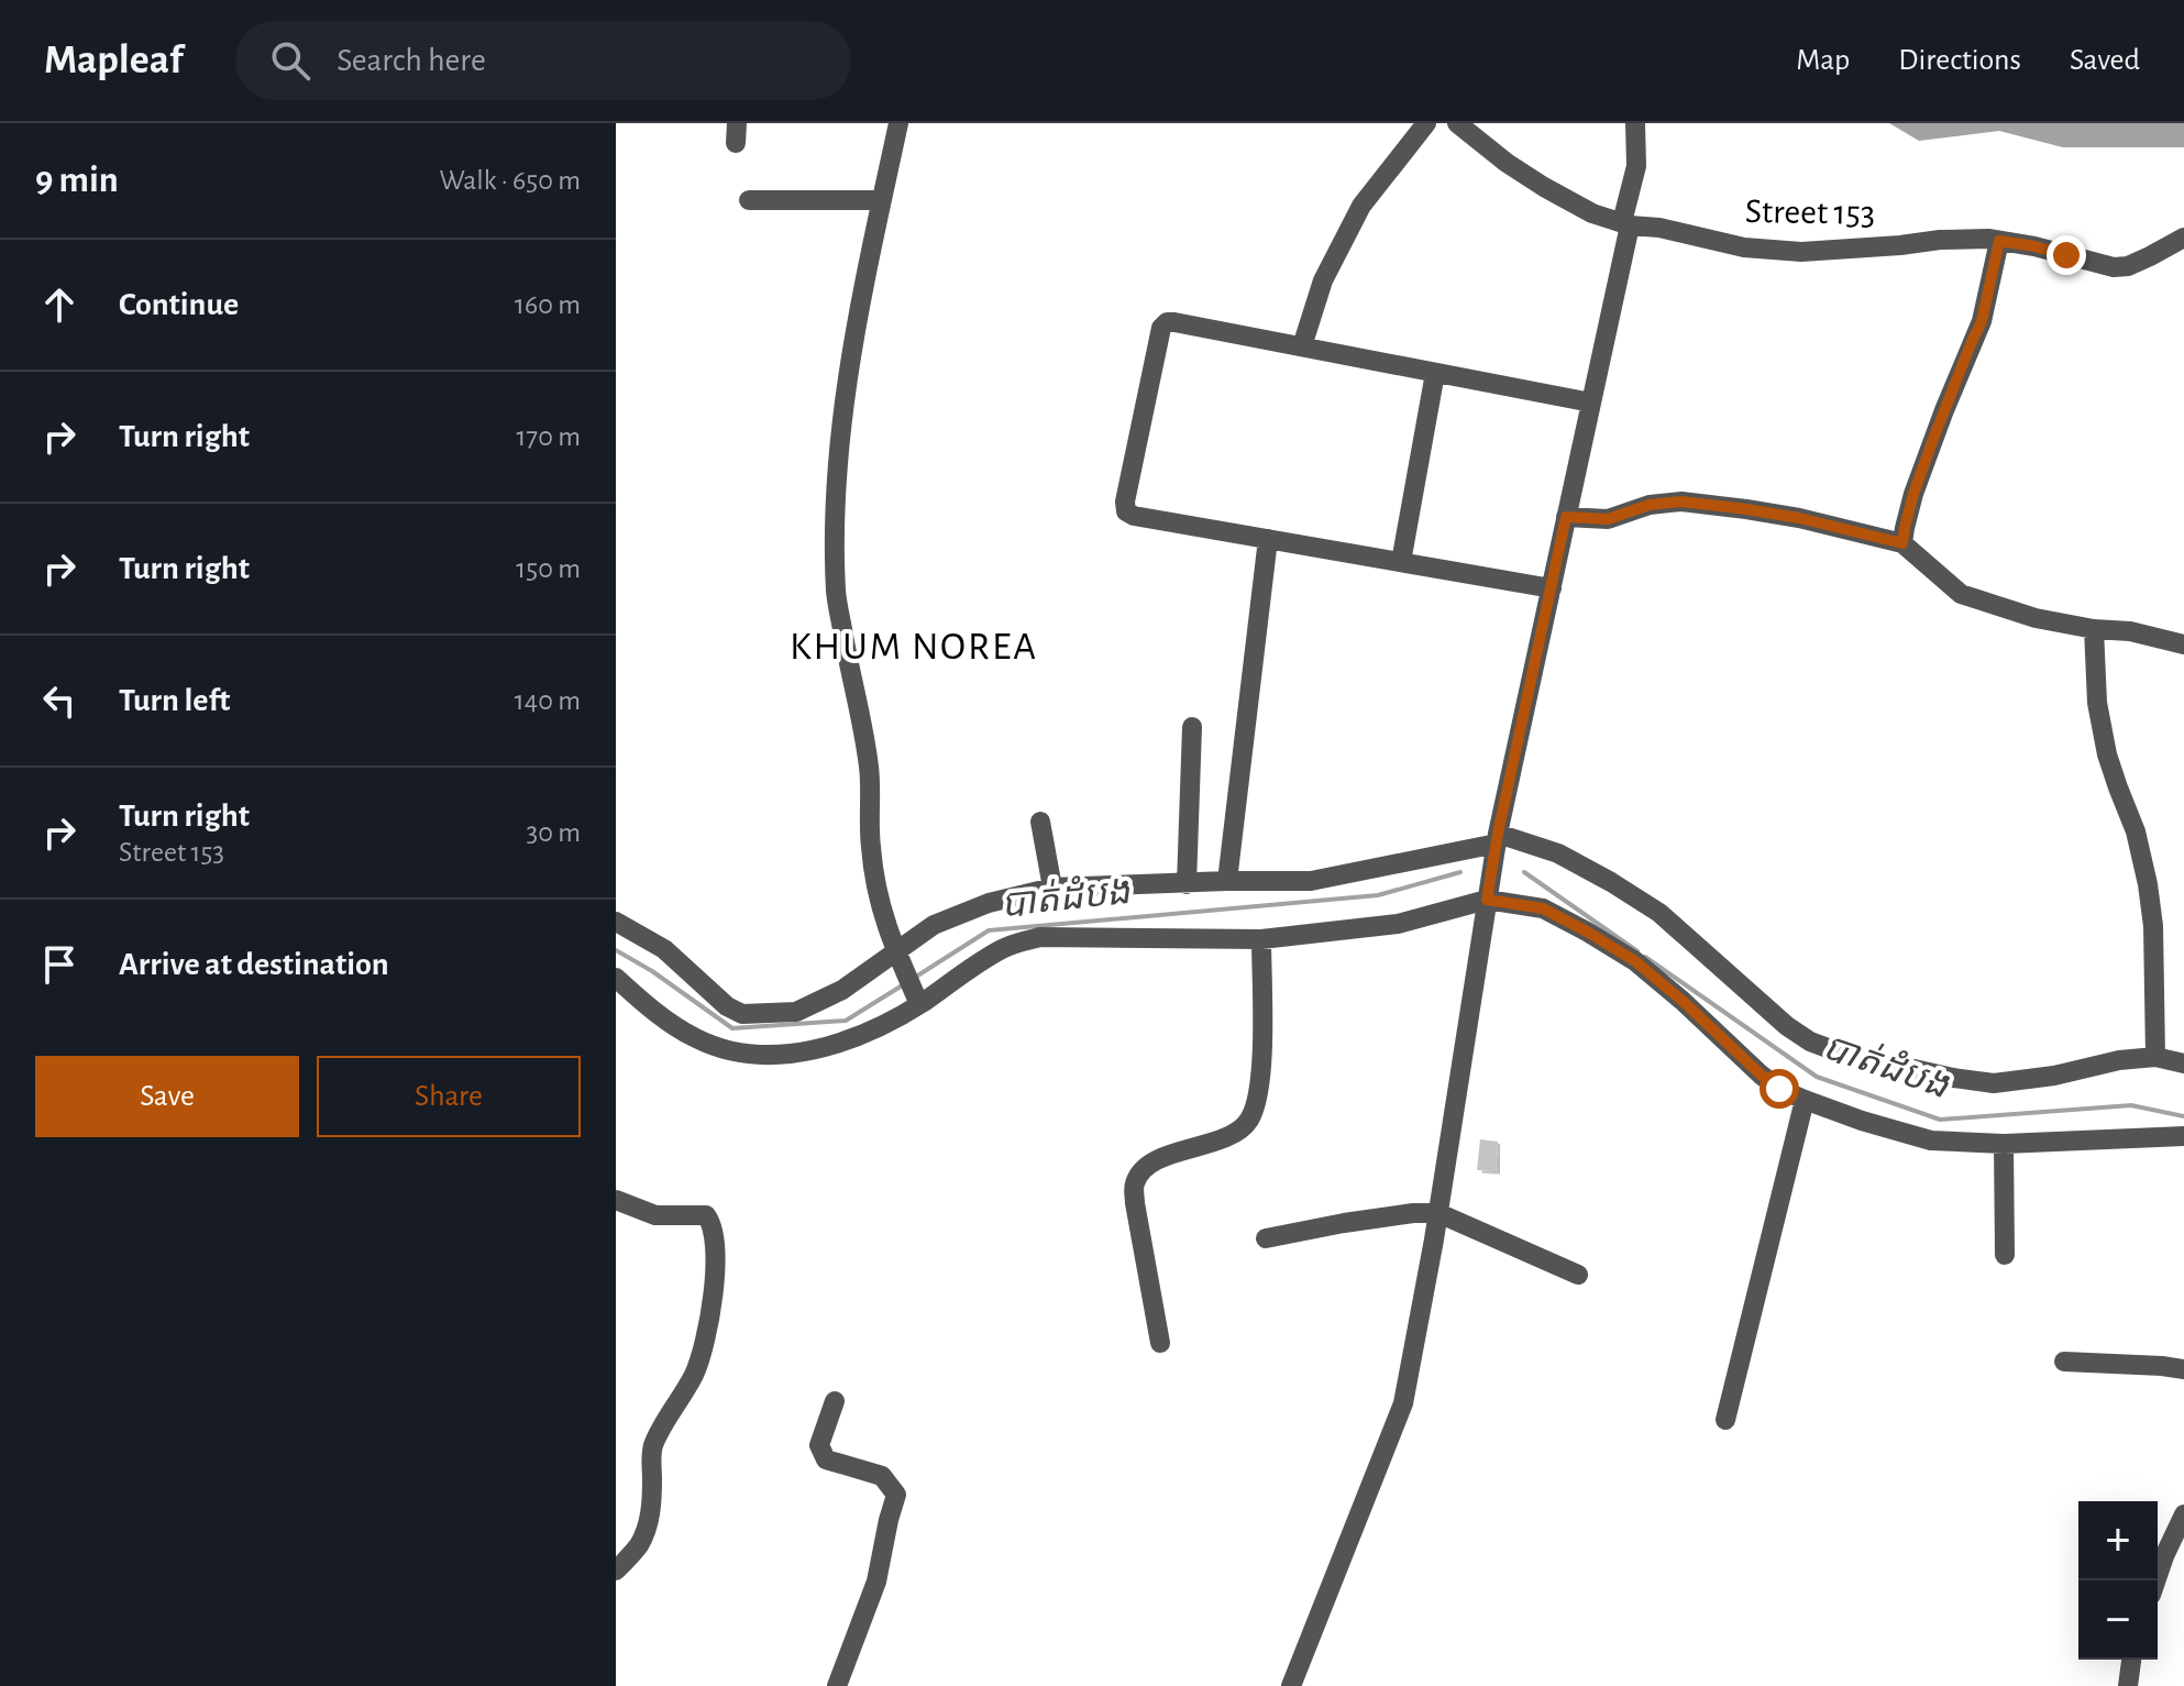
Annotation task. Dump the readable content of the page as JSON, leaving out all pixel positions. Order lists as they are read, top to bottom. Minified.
{"streets":{"street":["Street 153"]},"districts":["KHUM NOREA"],"water":["បាត់ដំបង"],"page":{"header":"Mapleaf","search":"Search here","nav":["Map","Directions","Saved"],"heading":["9 min","Walk · 650 m"],"list":[["Continue","160 m"],["Turn right","170 m"],["Turn right","150 m"],["Turn left","140 m"],["Turn right","Street 153","30 m"],"Arrive at destination"],"buttons":["Save","Share"],"map_buttons":["+","−"]}}
